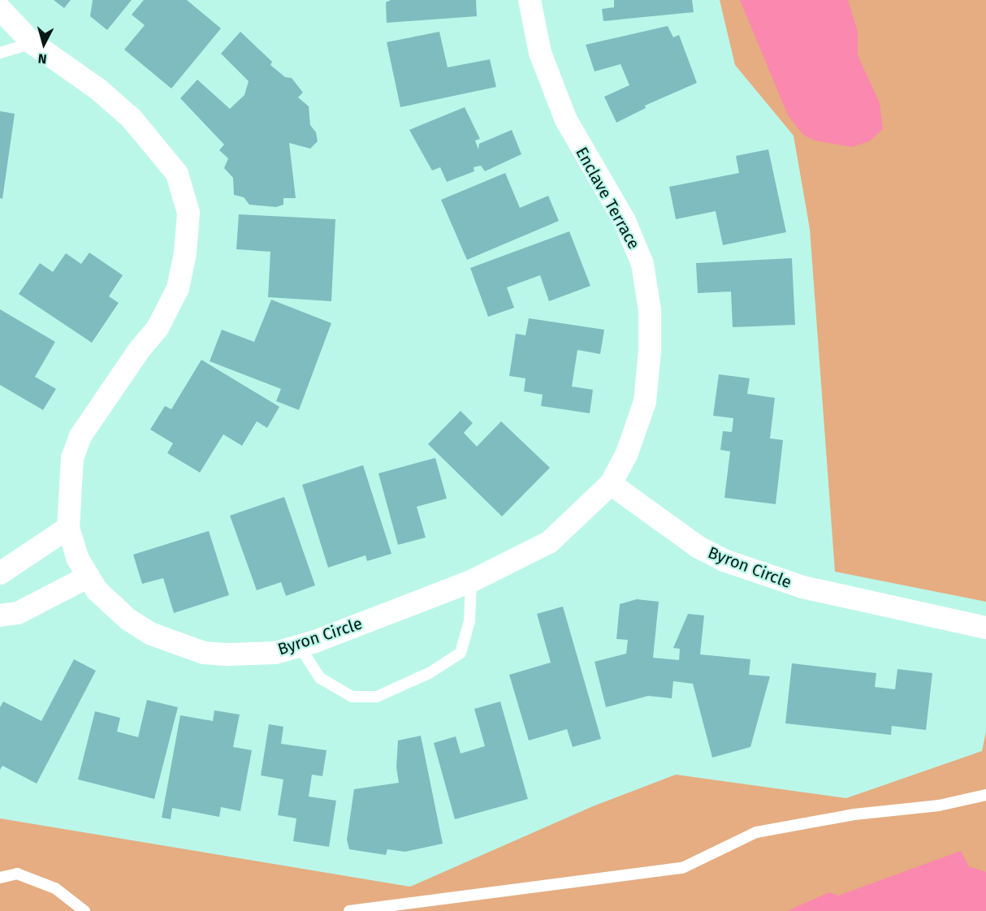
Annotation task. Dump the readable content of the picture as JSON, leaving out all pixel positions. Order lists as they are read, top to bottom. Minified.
{"streets":{"street":["Enclave Terrace","Byron Circle"]},"crossings":[["Enclave Terrace","Byron Circle"]],"north":"bottom"}
